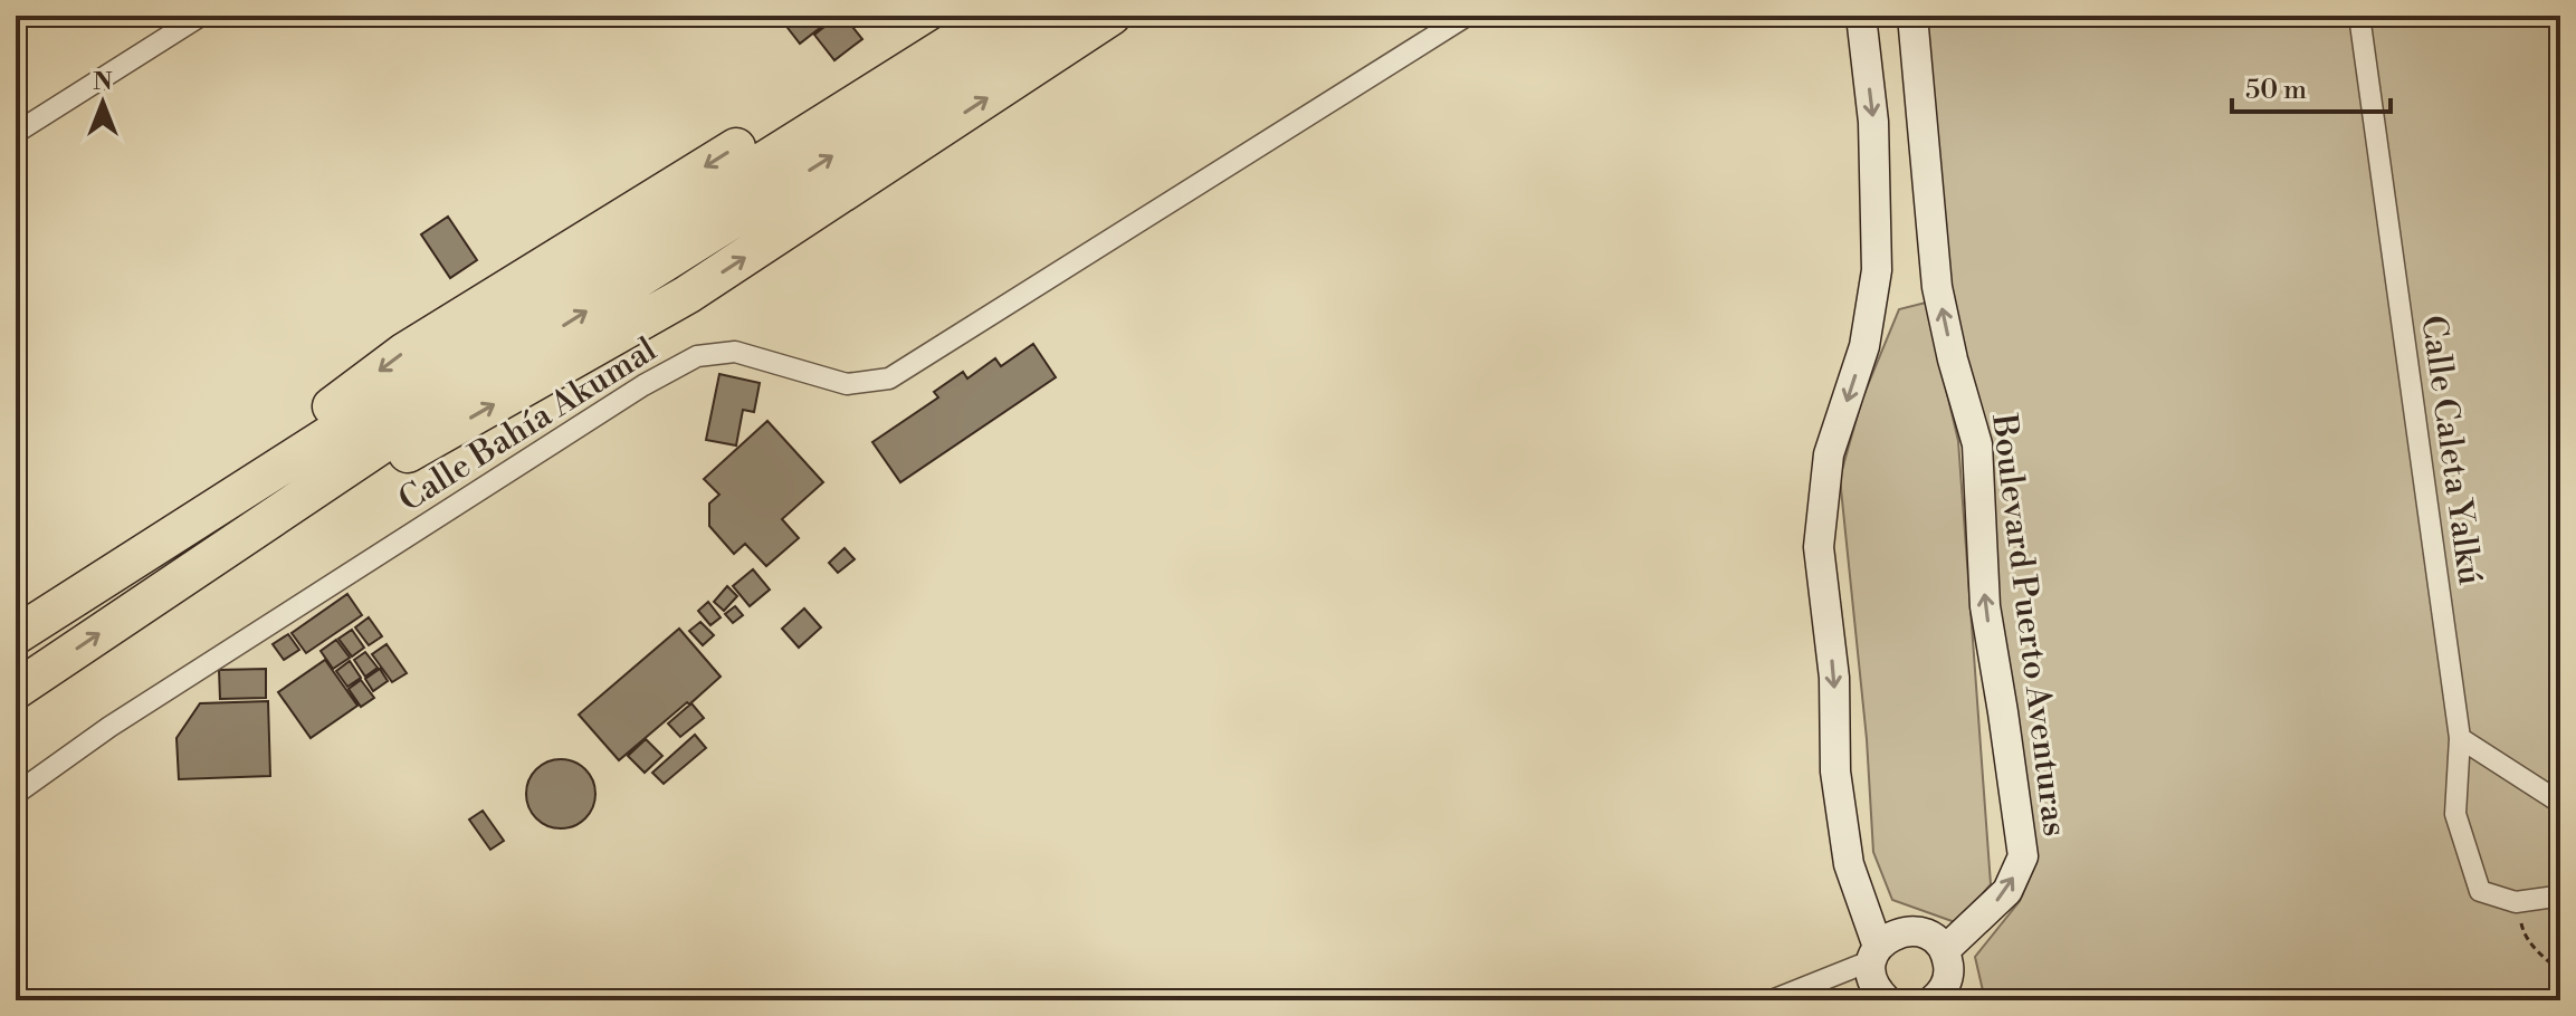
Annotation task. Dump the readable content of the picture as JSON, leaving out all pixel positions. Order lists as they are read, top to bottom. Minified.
{"streets":{"street":["Calle Bahía Akumal","Calle Caleta Yalkú","Boulevard Puerto Aventuras"]},"scale_bar":"50 m","north":"top"}
